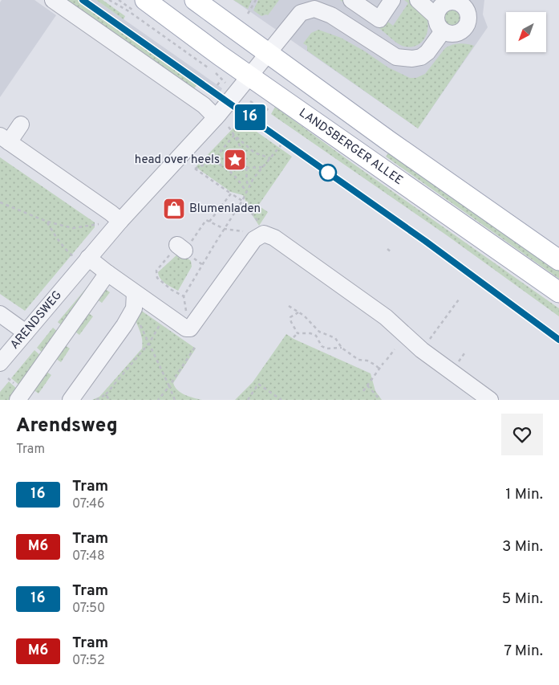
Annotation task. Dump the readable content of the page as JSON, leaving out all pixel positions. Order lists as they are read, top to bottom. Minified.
{"streets":{"main road":["LANDSBERGER ALLEE"],"street":["ARENDSWEG"]},"crossings":[["LANDSBERGER ALLEE","ARENDSWEG"]],"places":{"place":["head over heels"],"shop":["Blumenladen"]},"lines":["tram line 16"],"north":"bottom left","page":{"on_map":"16","heading":["Arendsweg","Tram"],"list":[{"mark":"16","name":"Tram","note":"07:46","value":"1 Min."},{"mark":"M6","name":"Tram","note":"07:48","value":"3 Min."},{"mark":"16","name":"Tram","note":"07:50","value":"5 Min."},{"mark":"M6","name":"Tram","note":"07:52","value":"7 Min."}]}}
